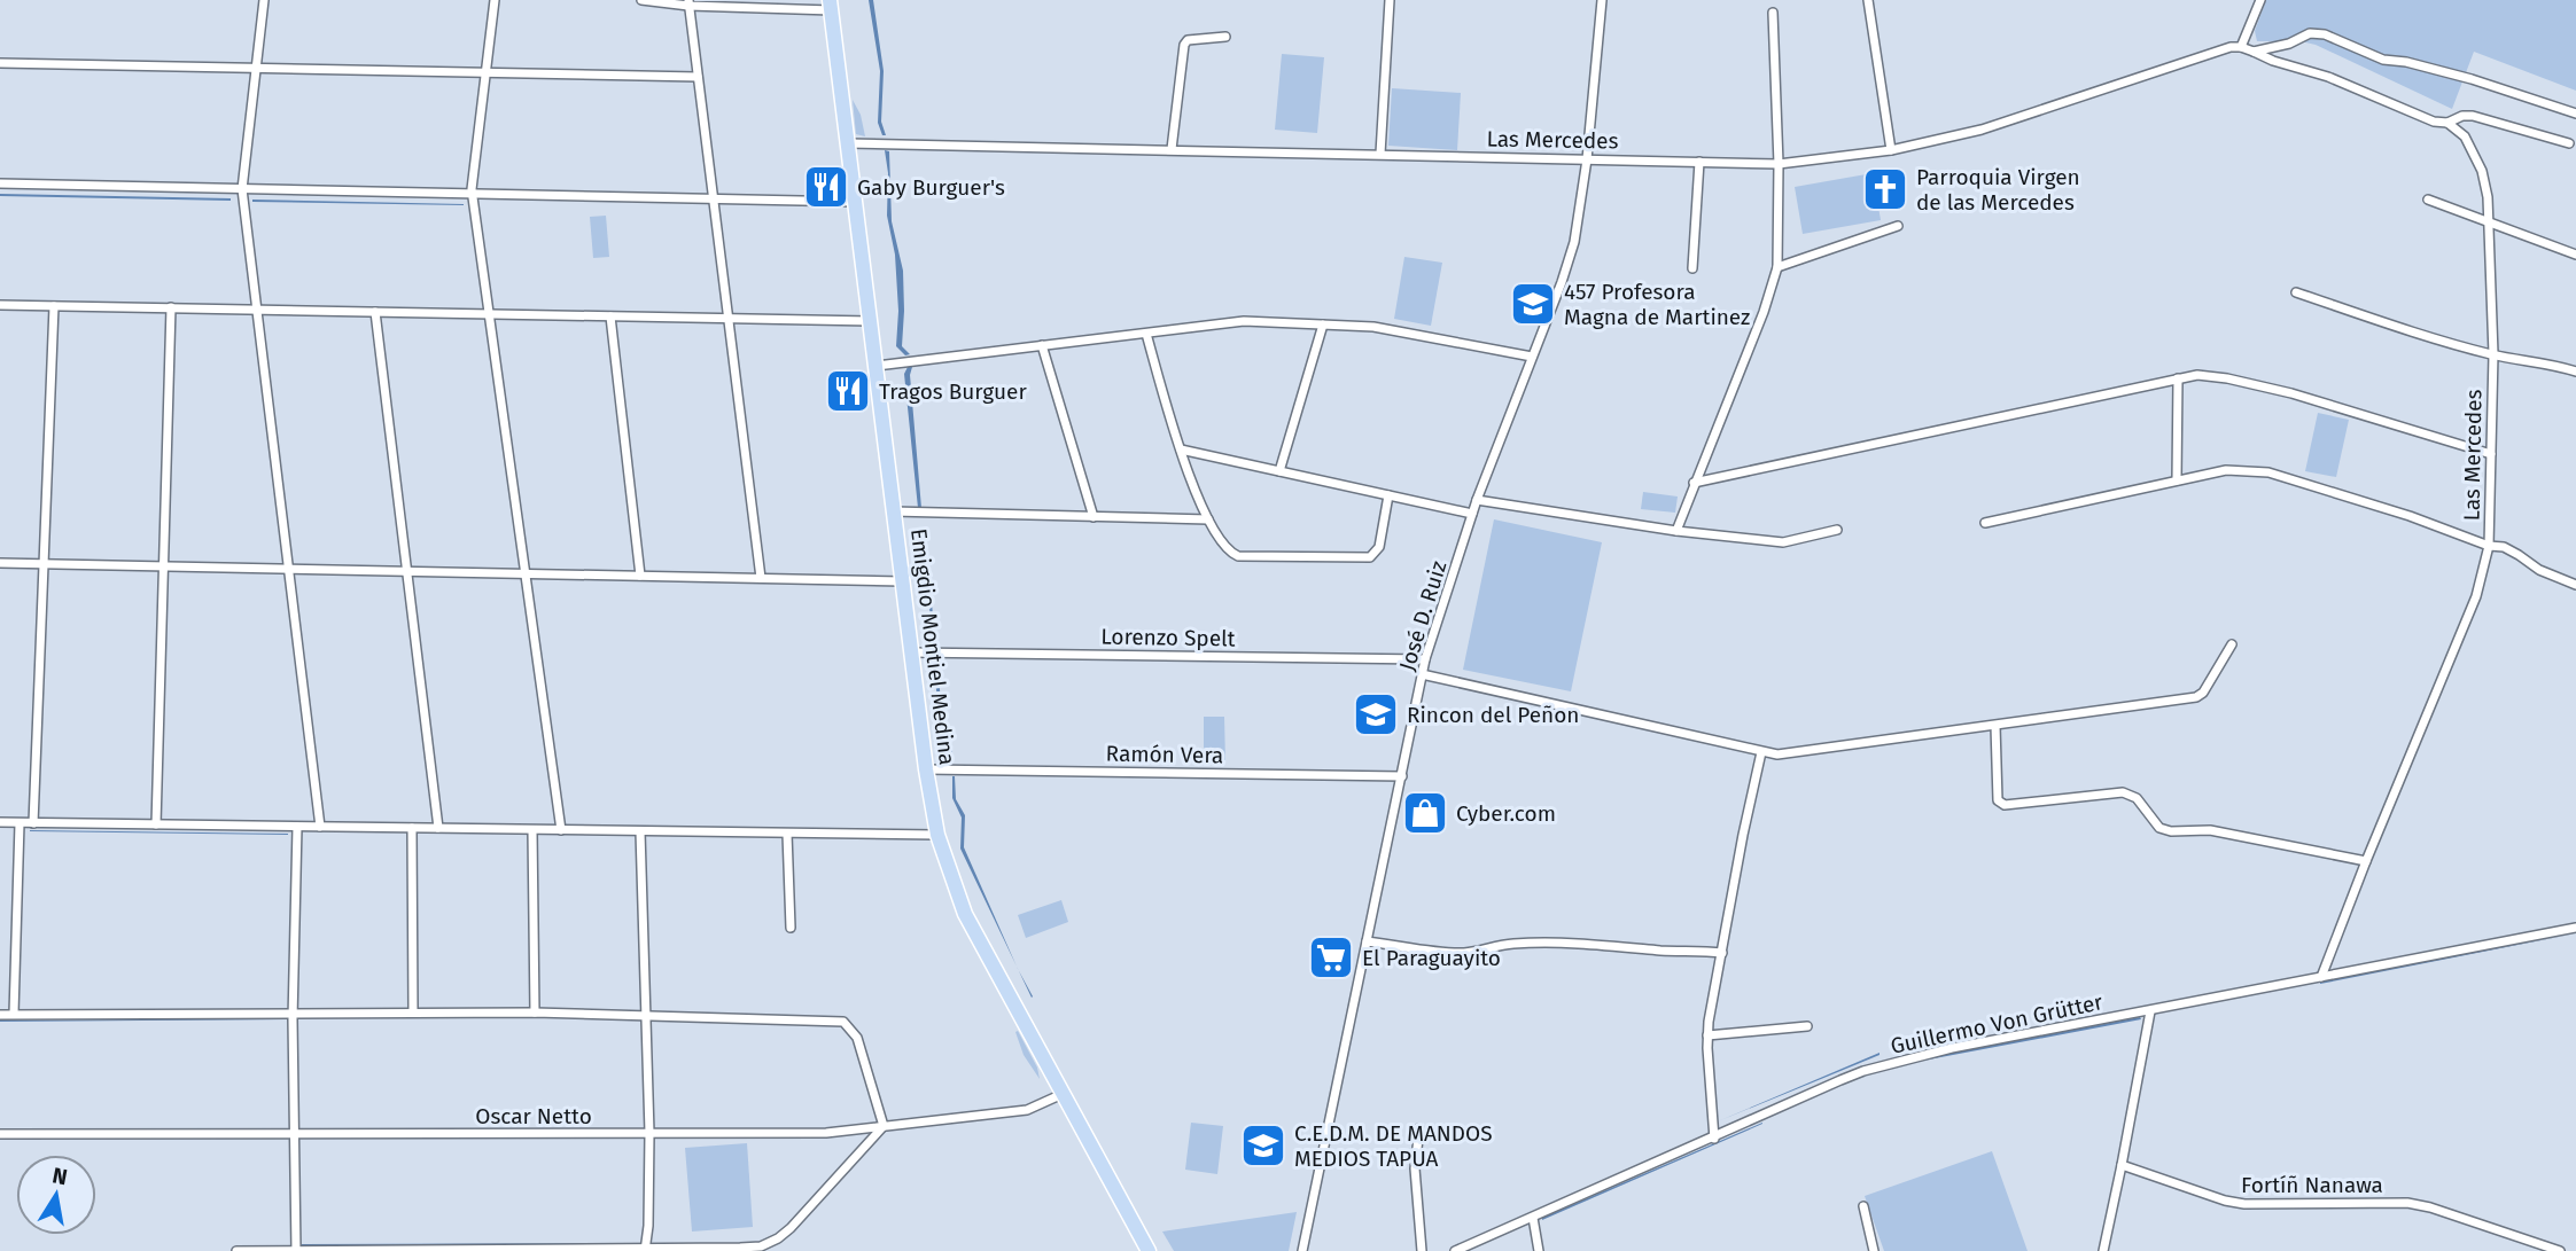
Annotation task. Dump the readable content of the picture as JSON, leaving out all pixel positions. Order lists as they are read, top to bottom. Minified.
{"streets":{"main road":["Emigdio Montiel Medina"],"street":["Las Mercedes","José D. Ruiz","Lorenzo Spelt","Ramón Vera","Guillermo Von Grütter","Oscar Netto","Fortíñ Nanawa"]},"crossings":[["Las Mercedes","José D. Ruiz"],["Las Mercedes","Emigdio Montiel Medina"],["Las Mercedes","Guillermo Von Grütter"],["José D. Ruiz","Lorenzo Spelt"],["José D. Ruiz","Ramón Vera"],["Lorenzo Spelt","Emigdio Montiel Medina"],["Emigdio Montiel Medina","Ramón Vera"],["Emigdio Montiel Medina","Oscar Netto"]],"places":{"restaurant":["Gaby Burguer's","Tragos Burguer"],"church":["Parroquia Virgen de las Mercedes"],"school or university":["457 Profesora Magna de Martinez","Rincon del Peñon","C.E.D.M. DE MANDOS MEDIOS TAPUA"],"shop":["Cyber.com"],"supermarket":["El Paraguayito"]},"north":"top"}
